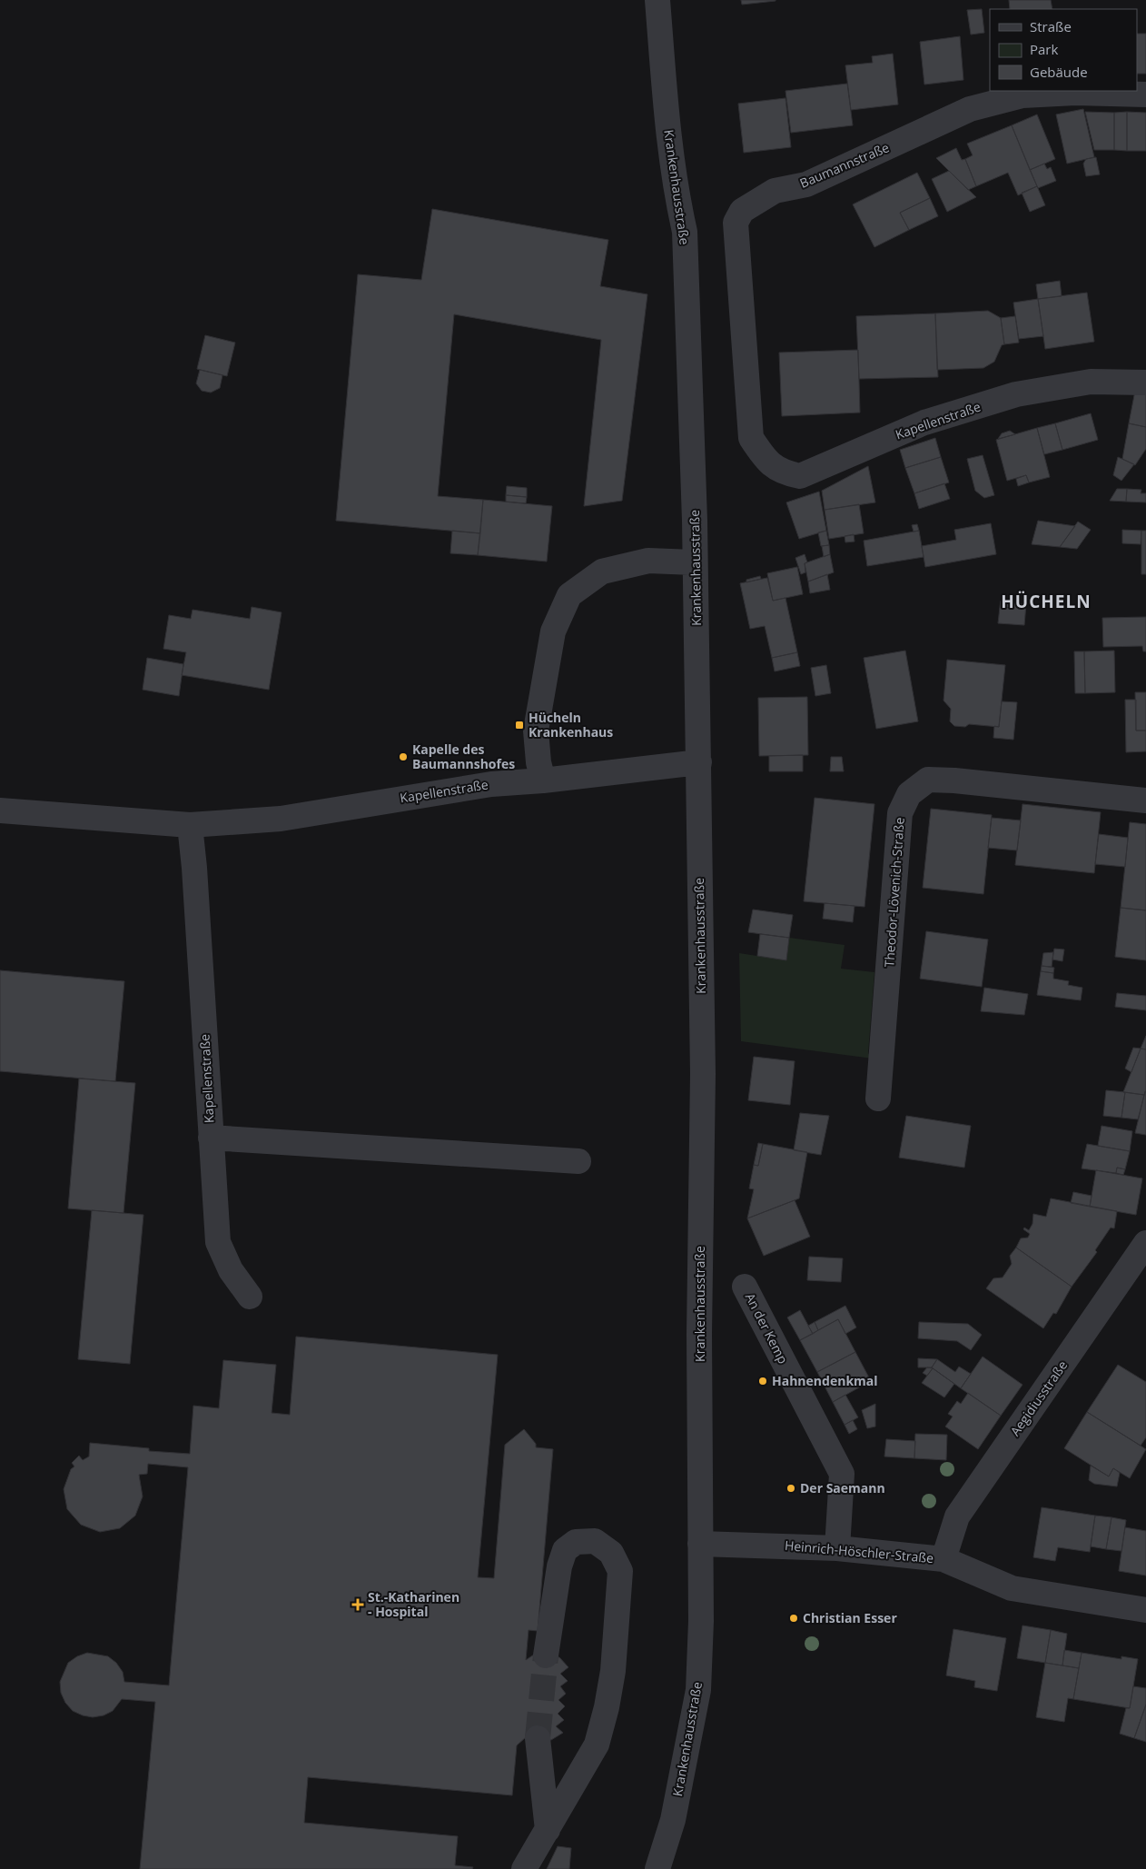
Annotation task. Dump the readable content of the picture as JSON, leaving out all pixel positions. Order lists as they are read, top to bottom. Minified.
{"streets":{"street":["Baumannstraße","Krankenhausstraße","Kapellenstraße","Theodor-Lövenich-Straße","An der Kemp","Aegidiusstraße","Heinrich-Höschler-Straße"]},"crossings":[["Baumannstraße","Kapellenstraße"],["Krankenhausstraße","Kapellenstraße"],["Krankenhausstraße","Heinrich-Höschler-Straße"],["An der Kemp","Heinrich-Höschler-Straße"],["Aegidiusstraße","Heinrich-Höschler-Straße"]],"districts":["HÜCHELN"],"places":{"transit":["Hücheln Krankenhaus"],"other":["Kapelle des Baumannshofes","Hahnendenkmal","Der Saemann","Christian Esser"],"health":["St.-Katharinen - Hospital"]},"legend":["Straße","Park","Gebäude"]}
